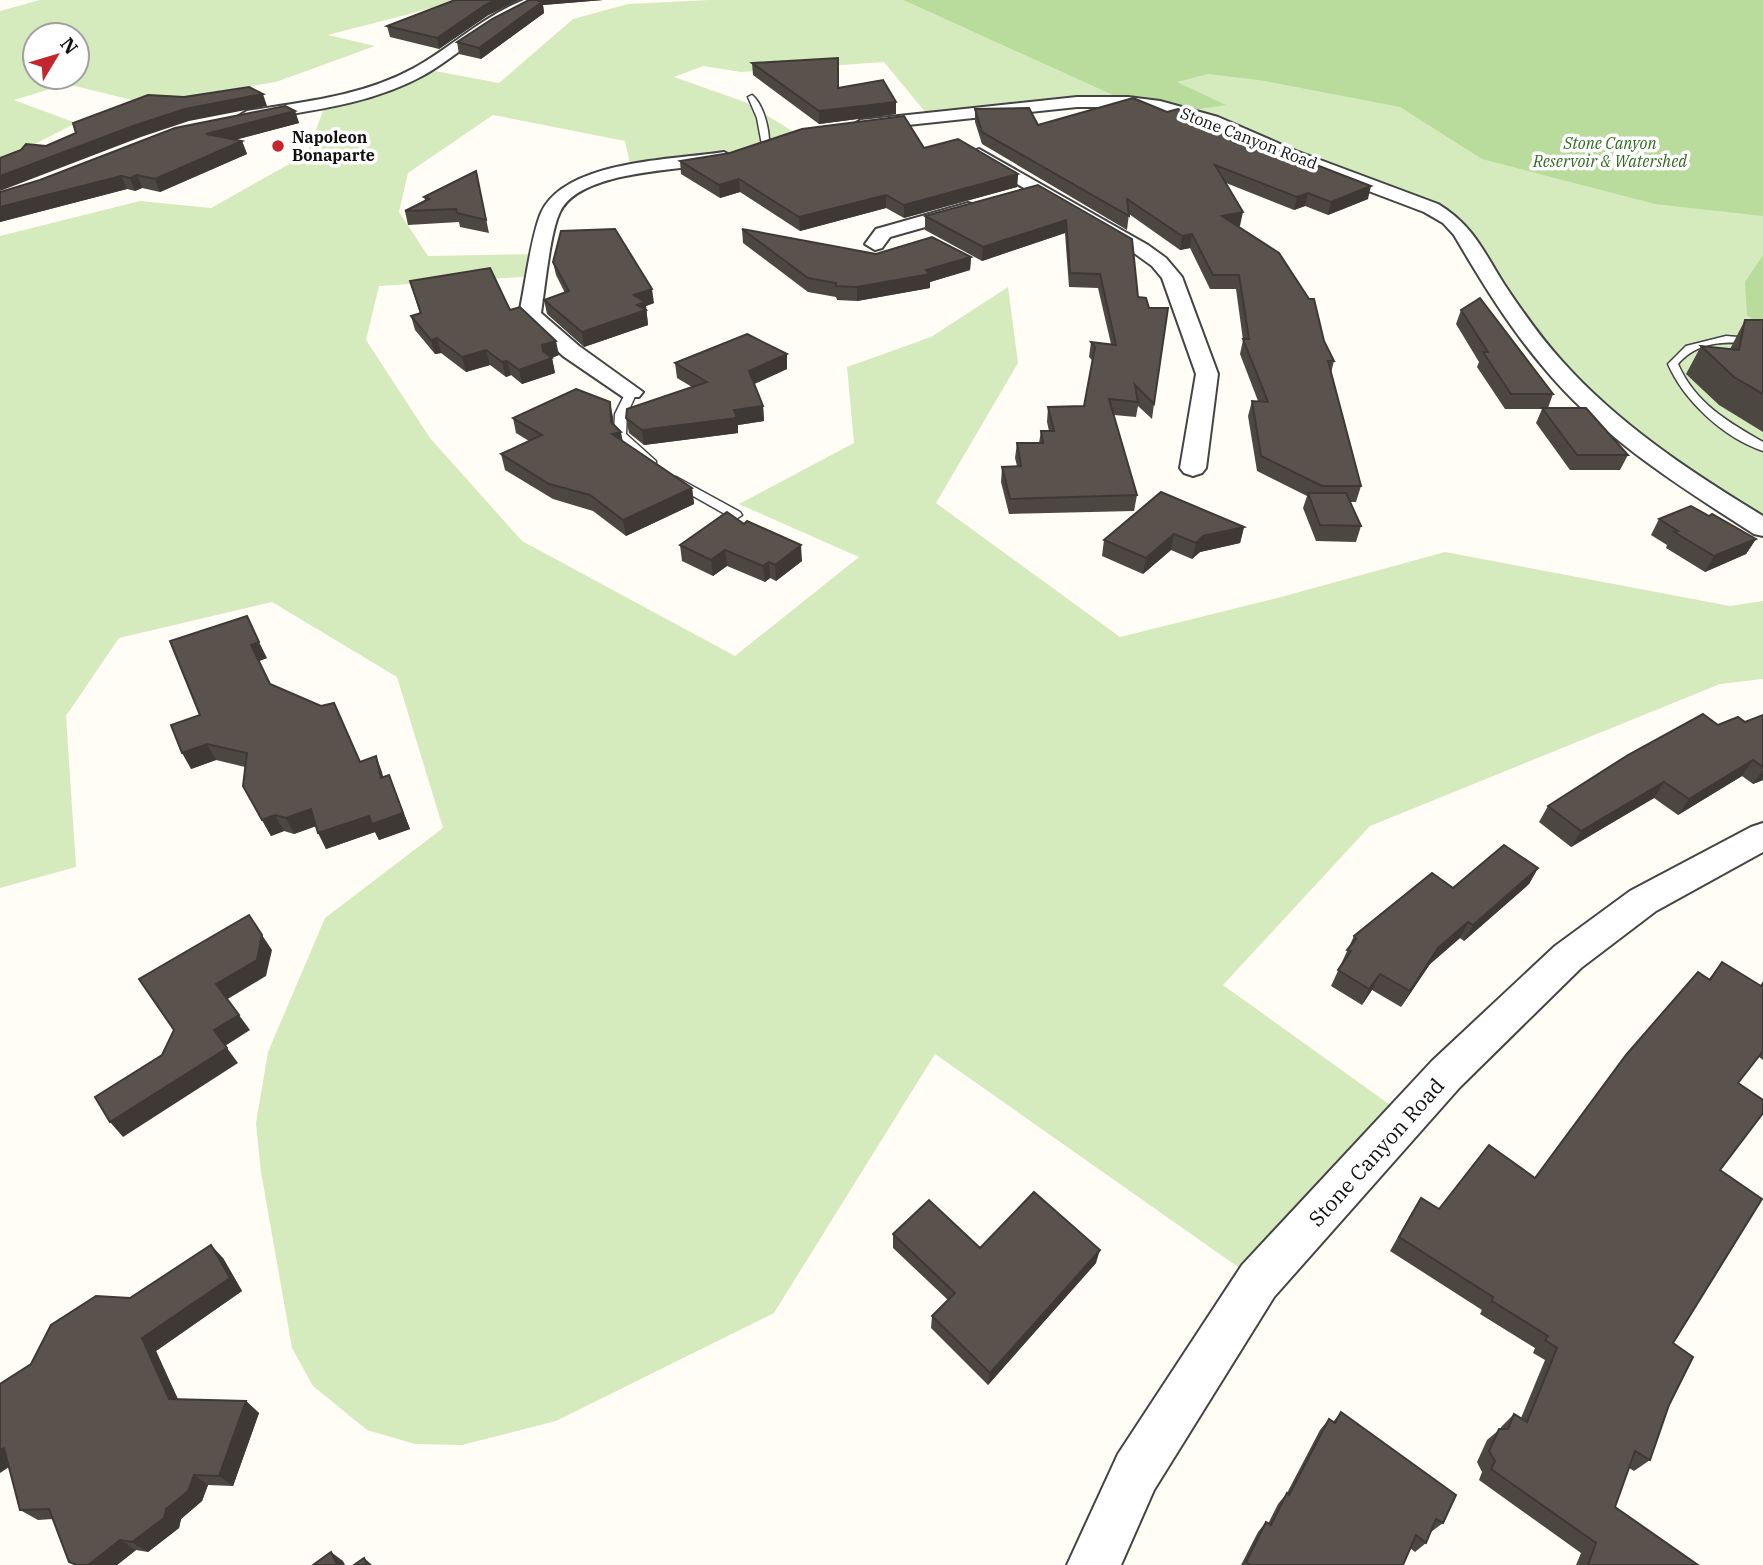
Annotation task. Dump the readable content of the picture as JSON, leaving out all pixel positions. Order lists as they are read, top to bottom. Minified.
{"streets":{"street":["Stone Canyon Road"]},"parks":["Stone Canyon Reservoir & Watershed"],"places":["Napoleon Bonaparte"],"north":"top right"}
